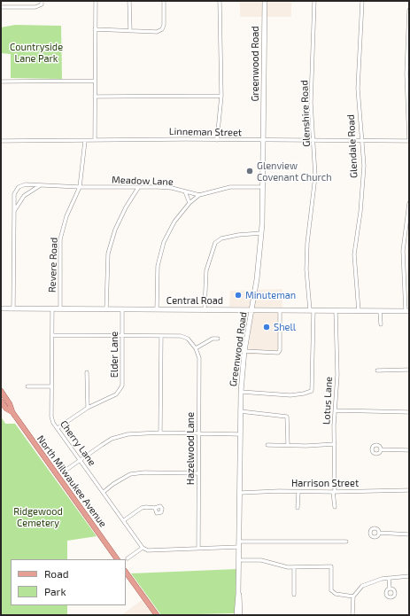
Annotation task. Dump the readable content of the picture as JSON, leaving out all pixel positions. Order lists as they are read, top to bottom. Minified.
{"streets":{"main road":["Greenwood Road","Central Road","North Milwaukee Avenue"],"street":["Glenshire Road","Linneman Street","Glendale Road","Meadow Lane","Revere Road","Elder Lane","Lotus Lane","Cherry Lane","Hazelwood Lane","Harrison Street"]},"crossings":[["Greenwood Road","Linneman Street"],["Greenwood Road","Meadow Lane"],["Greenwood Road","Central Road"],["Glenshire Road","Linneman Street"],["Glenshire Road","Central Road"],["Linneman Street","Glendale Road"],["Linneman Street","Revere Road"],["Glendale Road","Central Road"],["Meadow Lane","Revere Road"],["Revere Road","Central Road"],["Central Road","Elder Lane"],["Central Road","Lotus Lane"],["Central Road","Cherry Lane"],["Elder Lane","Cherry Lane"],["Lotus Lane","Harrison Street"]],"parks":["Countryside Lane Park","Ridgewood Cemetery"],"places":["Glenview Covenant Church","Minuteman","Shell"],"legend":["Road","Park"]}
